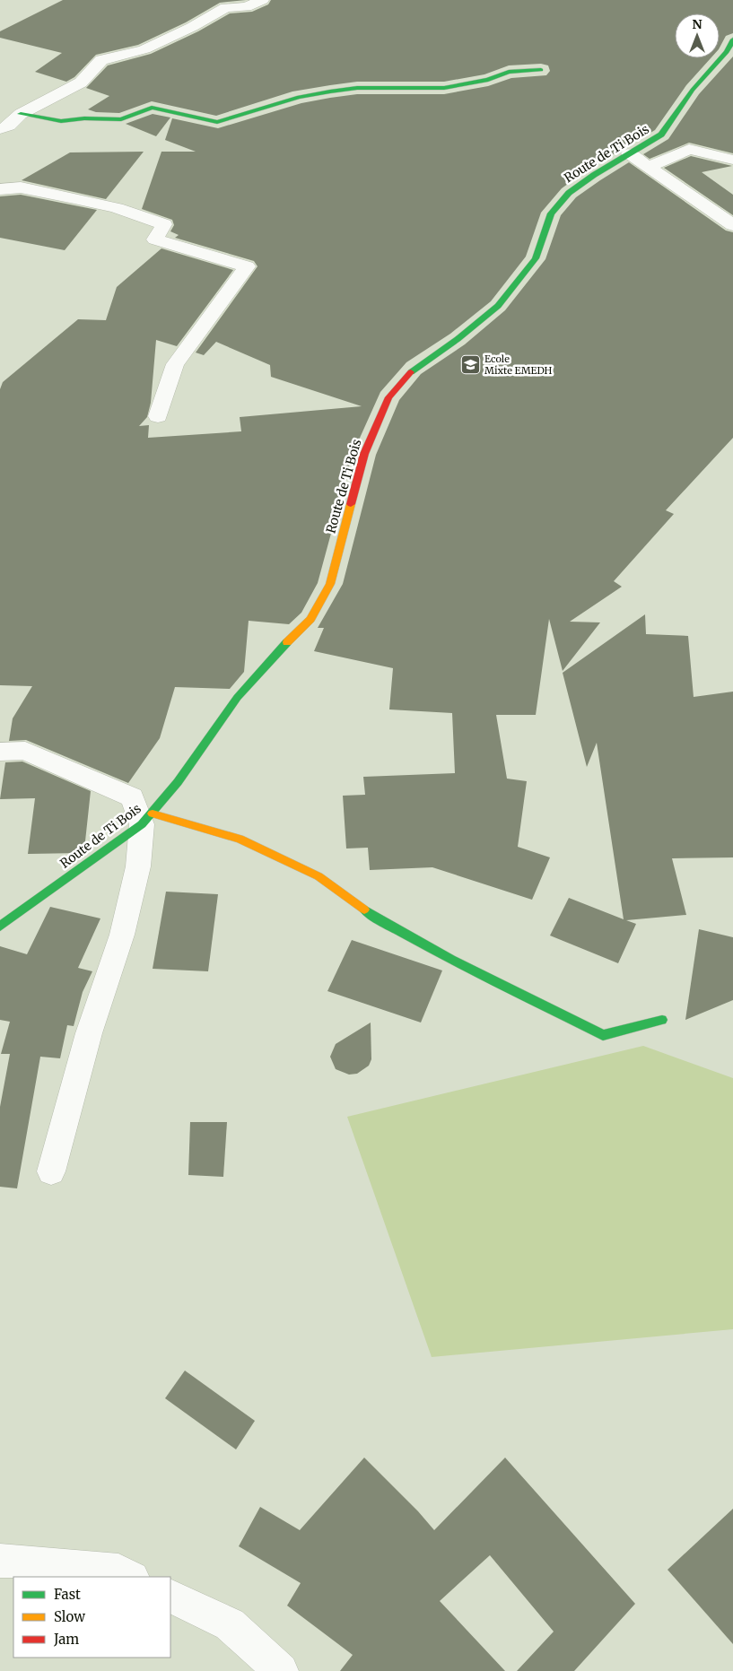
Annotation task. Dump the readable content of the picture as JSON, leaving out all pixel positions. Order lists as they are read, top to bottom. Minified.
{"streets":{"street":["Route de Ti Bois"]},"places":{"school or university":["Ecole Mixte EMEDH"]},"legend":["Fast","Slow","Jam"],"north":"top"}
